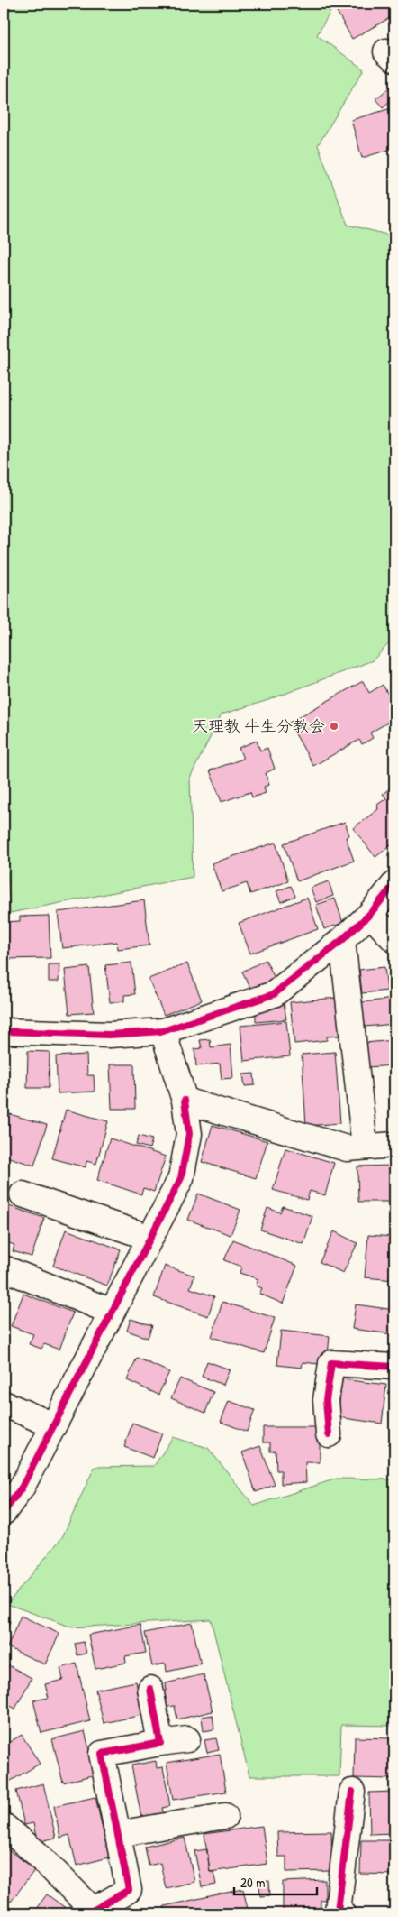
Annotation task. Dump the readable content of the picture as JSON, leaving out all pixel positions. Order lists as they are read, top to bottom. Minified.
{"places":["天理教 牛生分教会"],"scale_bar":"20 m"}
